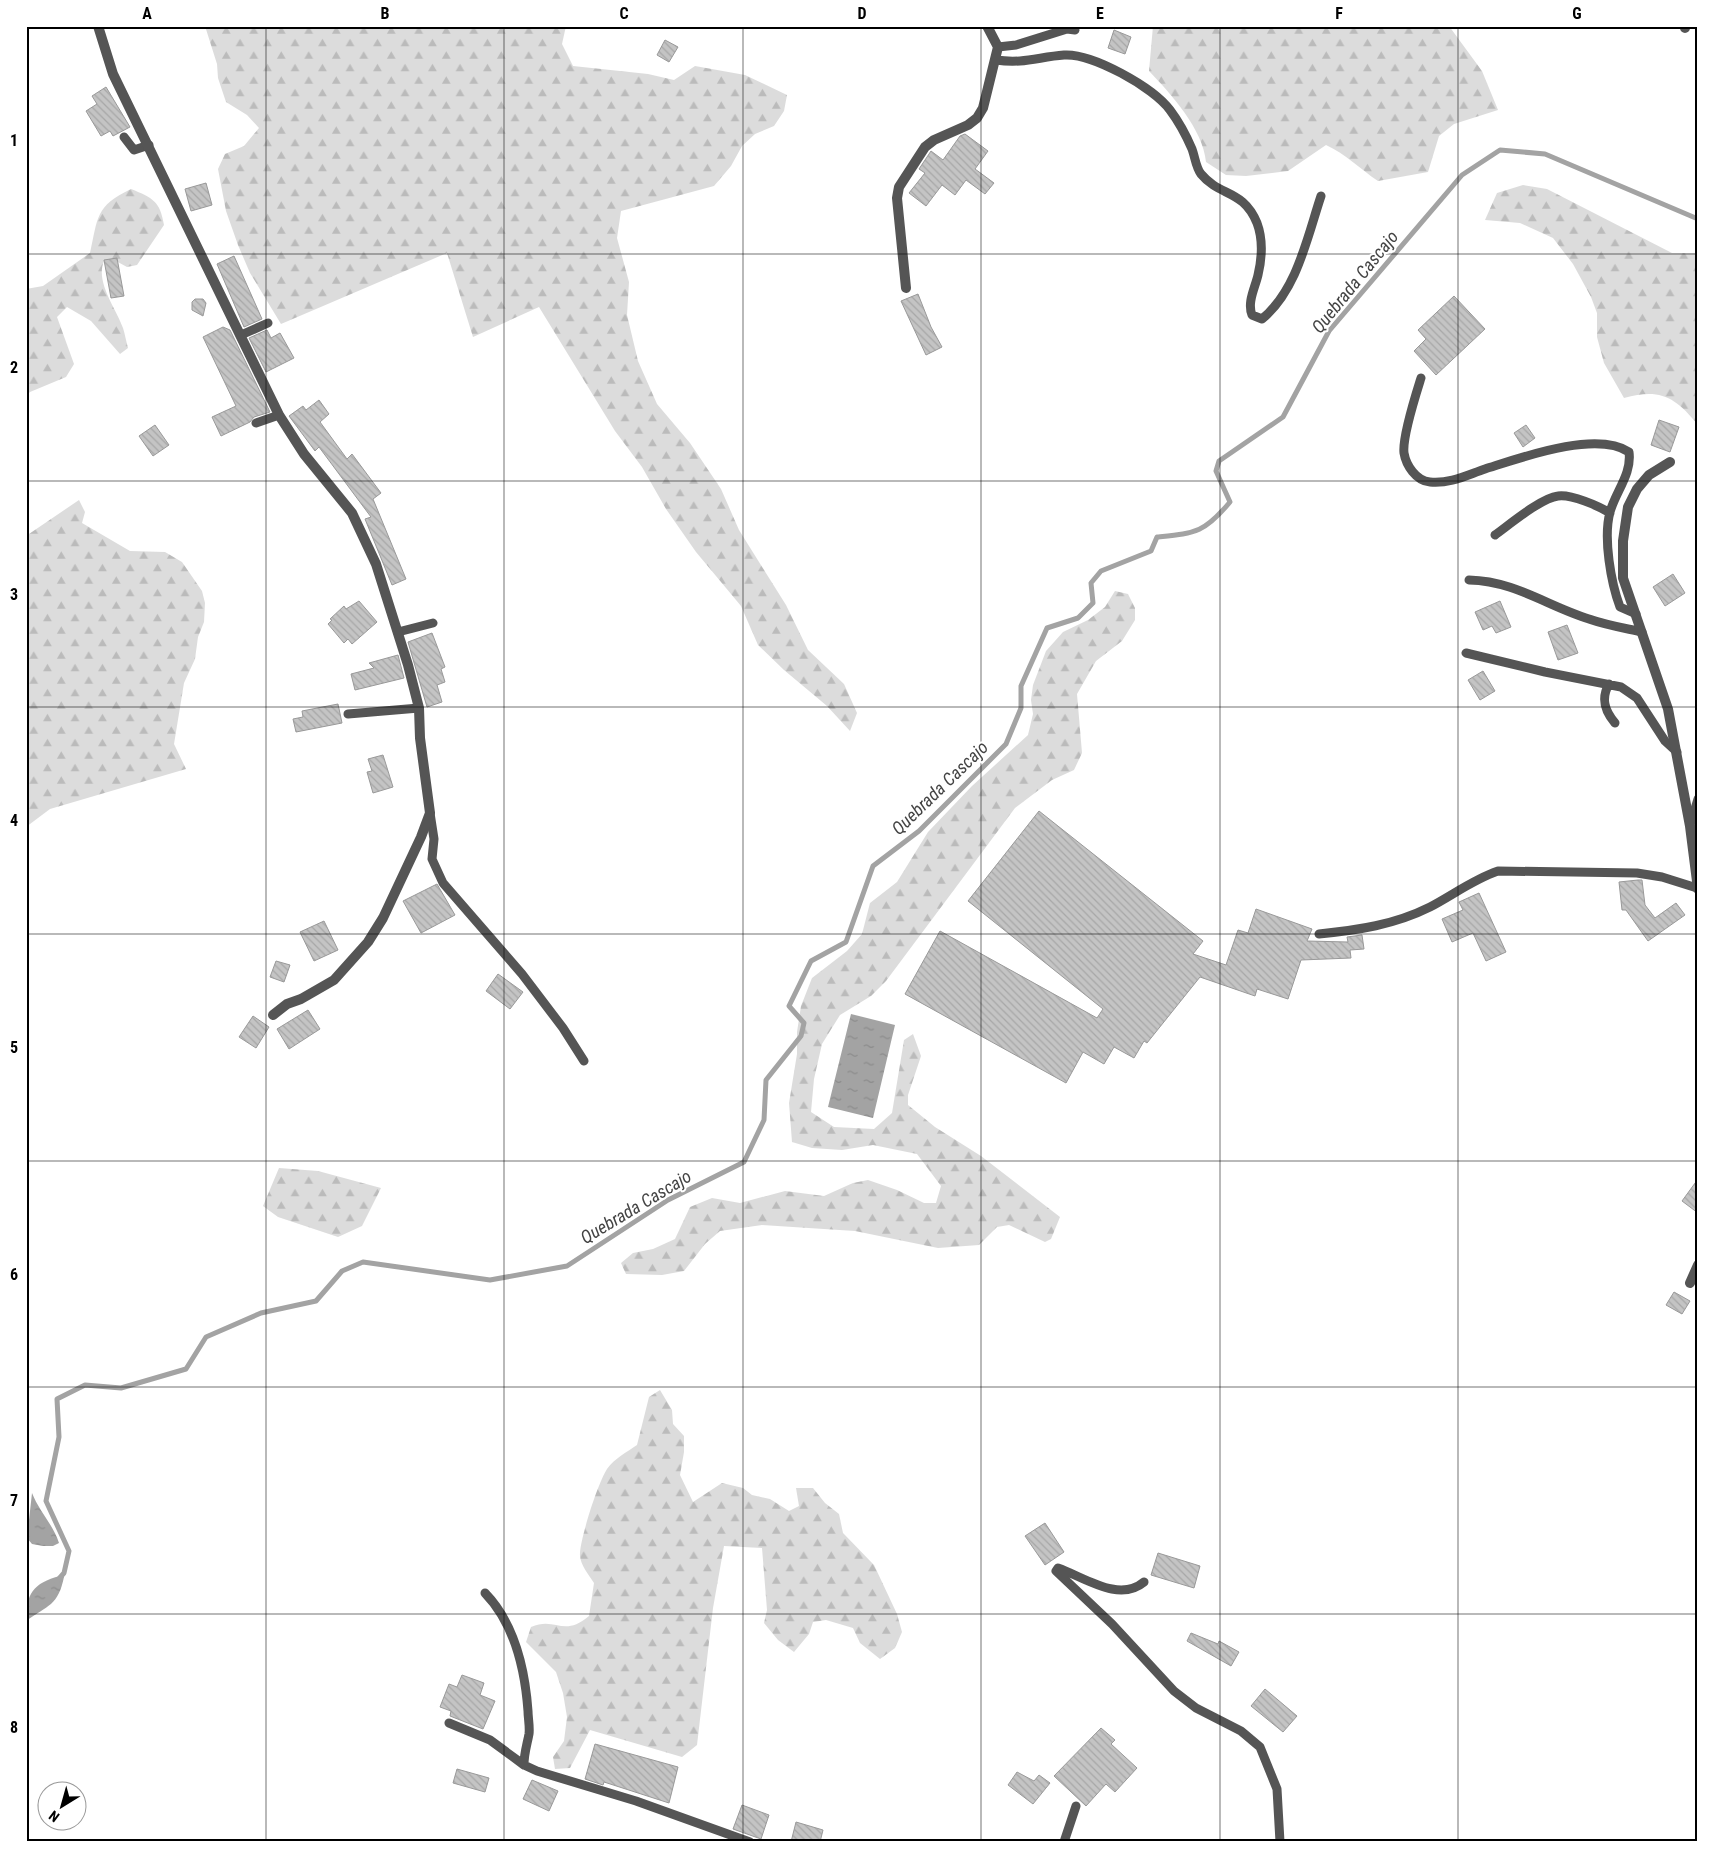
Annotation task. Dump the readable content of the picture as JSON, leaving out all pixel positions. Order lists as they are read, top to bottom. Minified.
{"water":["Quebrada Cascajo"],"north":"bottom left","grid":{"columns":["A","B","C","D","E","F","G"],"rows":["1","2","3","4","5","6","7","8"]}}
